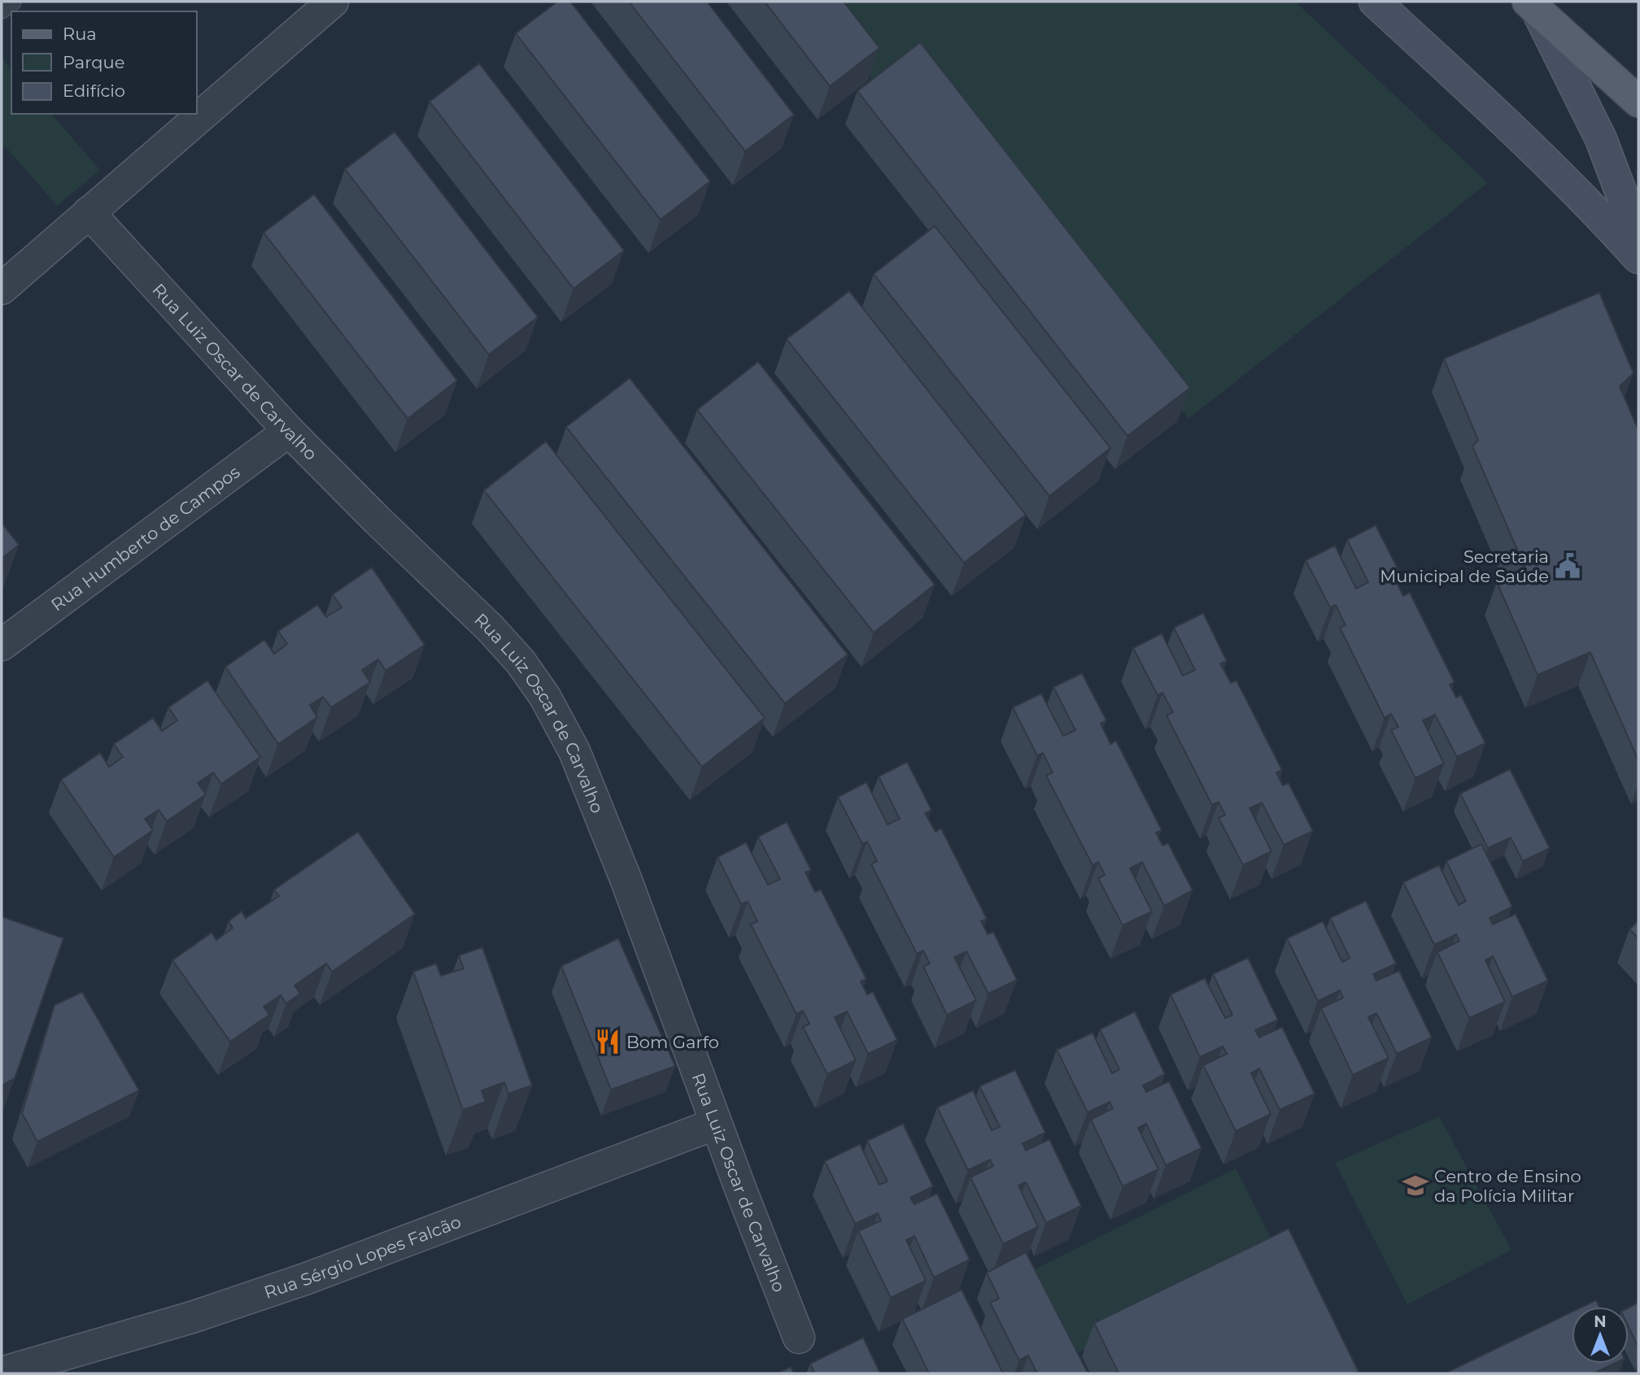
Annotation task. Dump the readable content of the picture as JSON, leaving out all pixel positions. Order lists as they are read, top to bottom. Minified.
{"streets":{"street":["Rua Luiz Oscar de Carvalho","Rua Humberto de Campos","Rua Sérgio Lopes Falcão"]},"crossings":[["Rua Luiz Oscar de Carvalho","Rua Humberto de Campos"],["Rua Luiz Oscar de Carvalho","Rua Sérgio Lopes Falcão"]],"places":{"public building":["Secretaria Municipal de Saúde"],"restaurant":["Bom Garfo"],"school or university":["Centro de Ensino da Polícia Militar"]},"legend":["Rua","Parque","Edifício"],"north":"top"}
